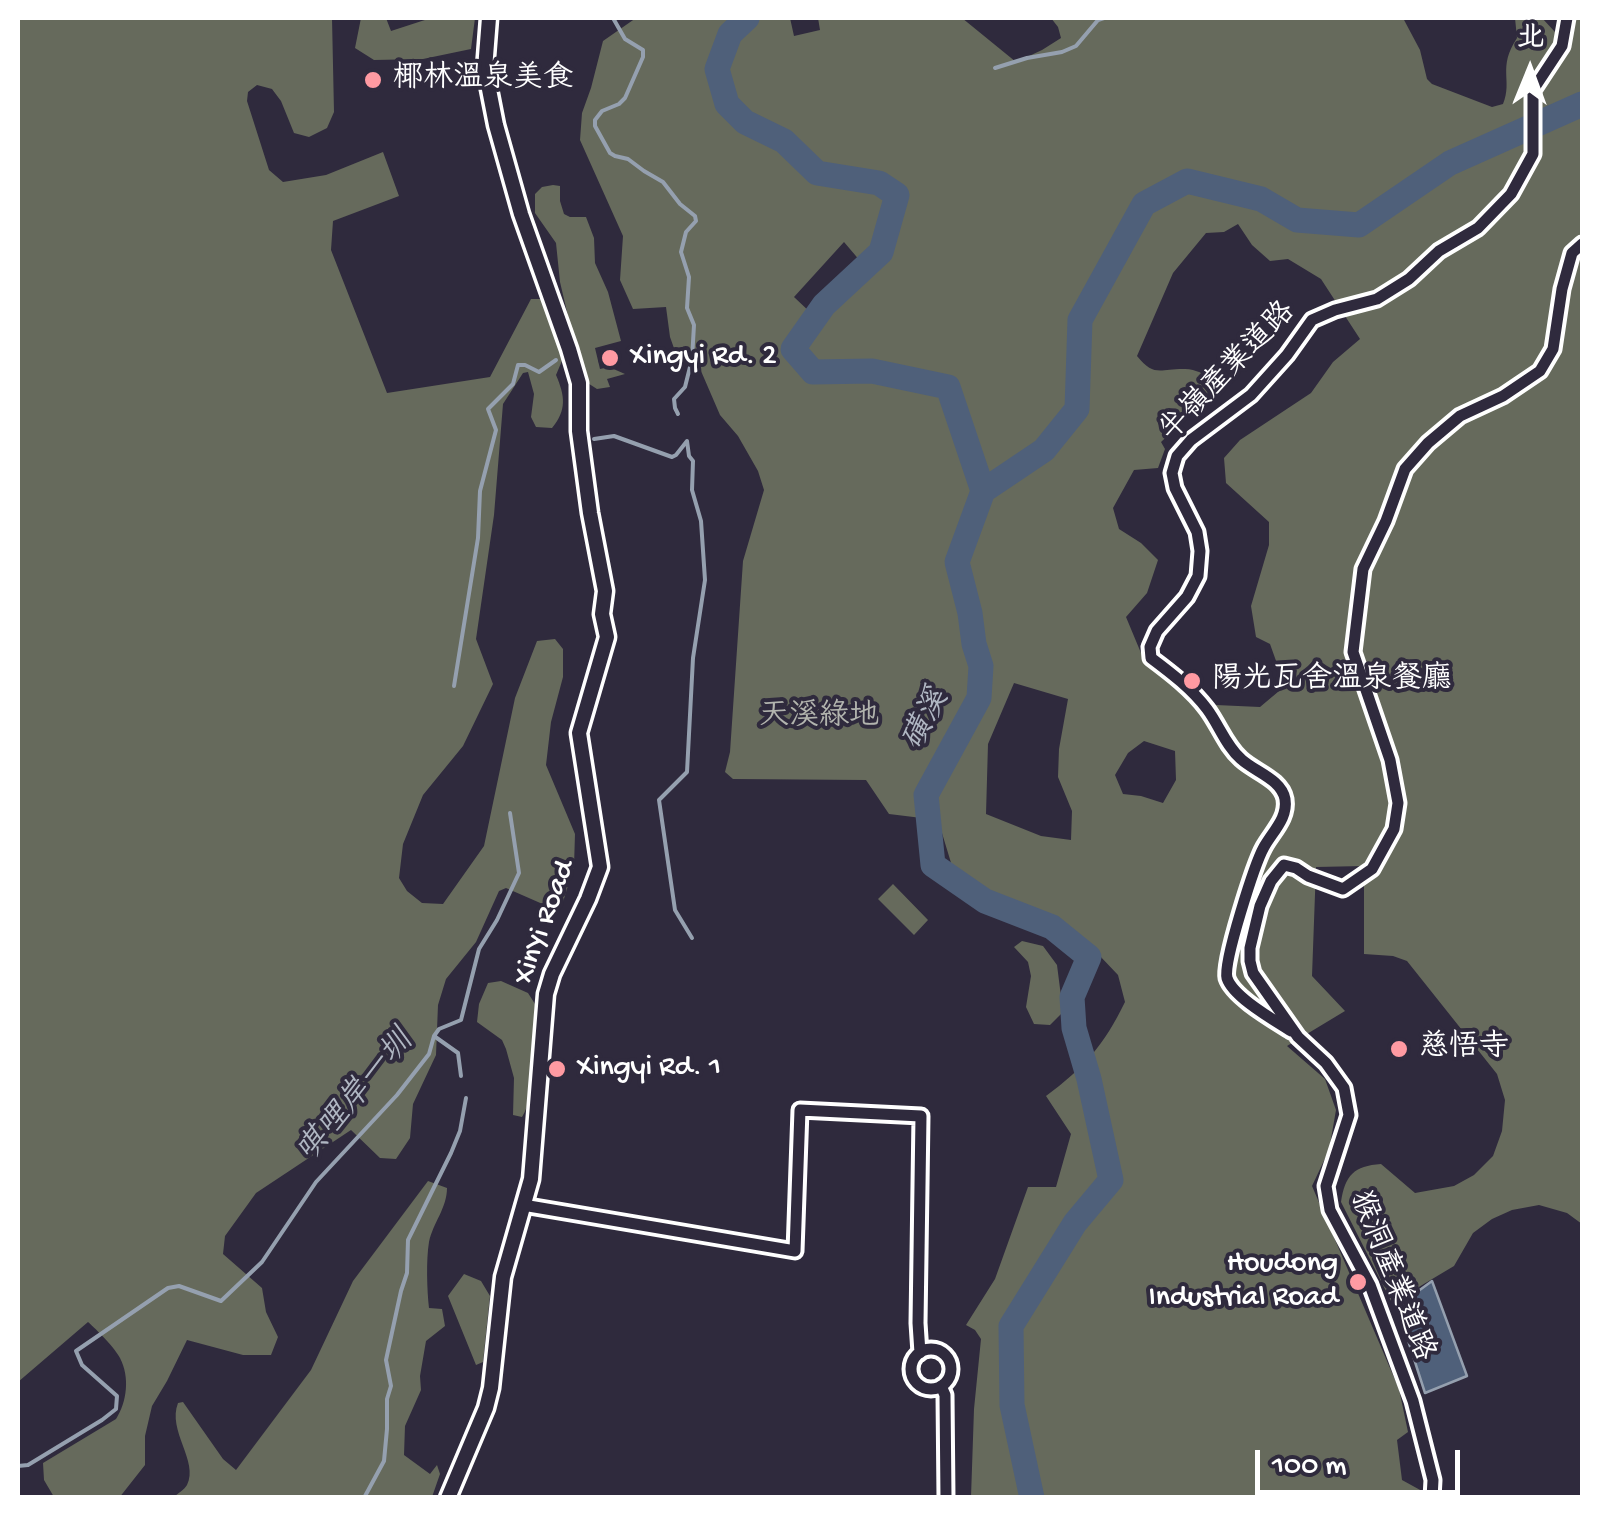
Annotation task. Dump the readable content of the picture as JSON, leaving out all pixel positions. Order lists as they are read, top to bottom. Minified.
{"streets":{"street":["半嶺產業道路","XinYi Road","猴洞產業道路"]},"crossings":[["半嶺產業道路","猴洞產業道路"]],"water":["磺溪","唭哩岸一圳"],"parks":["天溪綠地"],"places":["椰林溫泉美食","Xingyi Rd. 2","陽光瓦舍溫泉餐廳","慈悟寺","Xingyi Rd. 1","Houdong Industrial Road"],"scale_bar":"100 m","north":"top"}
